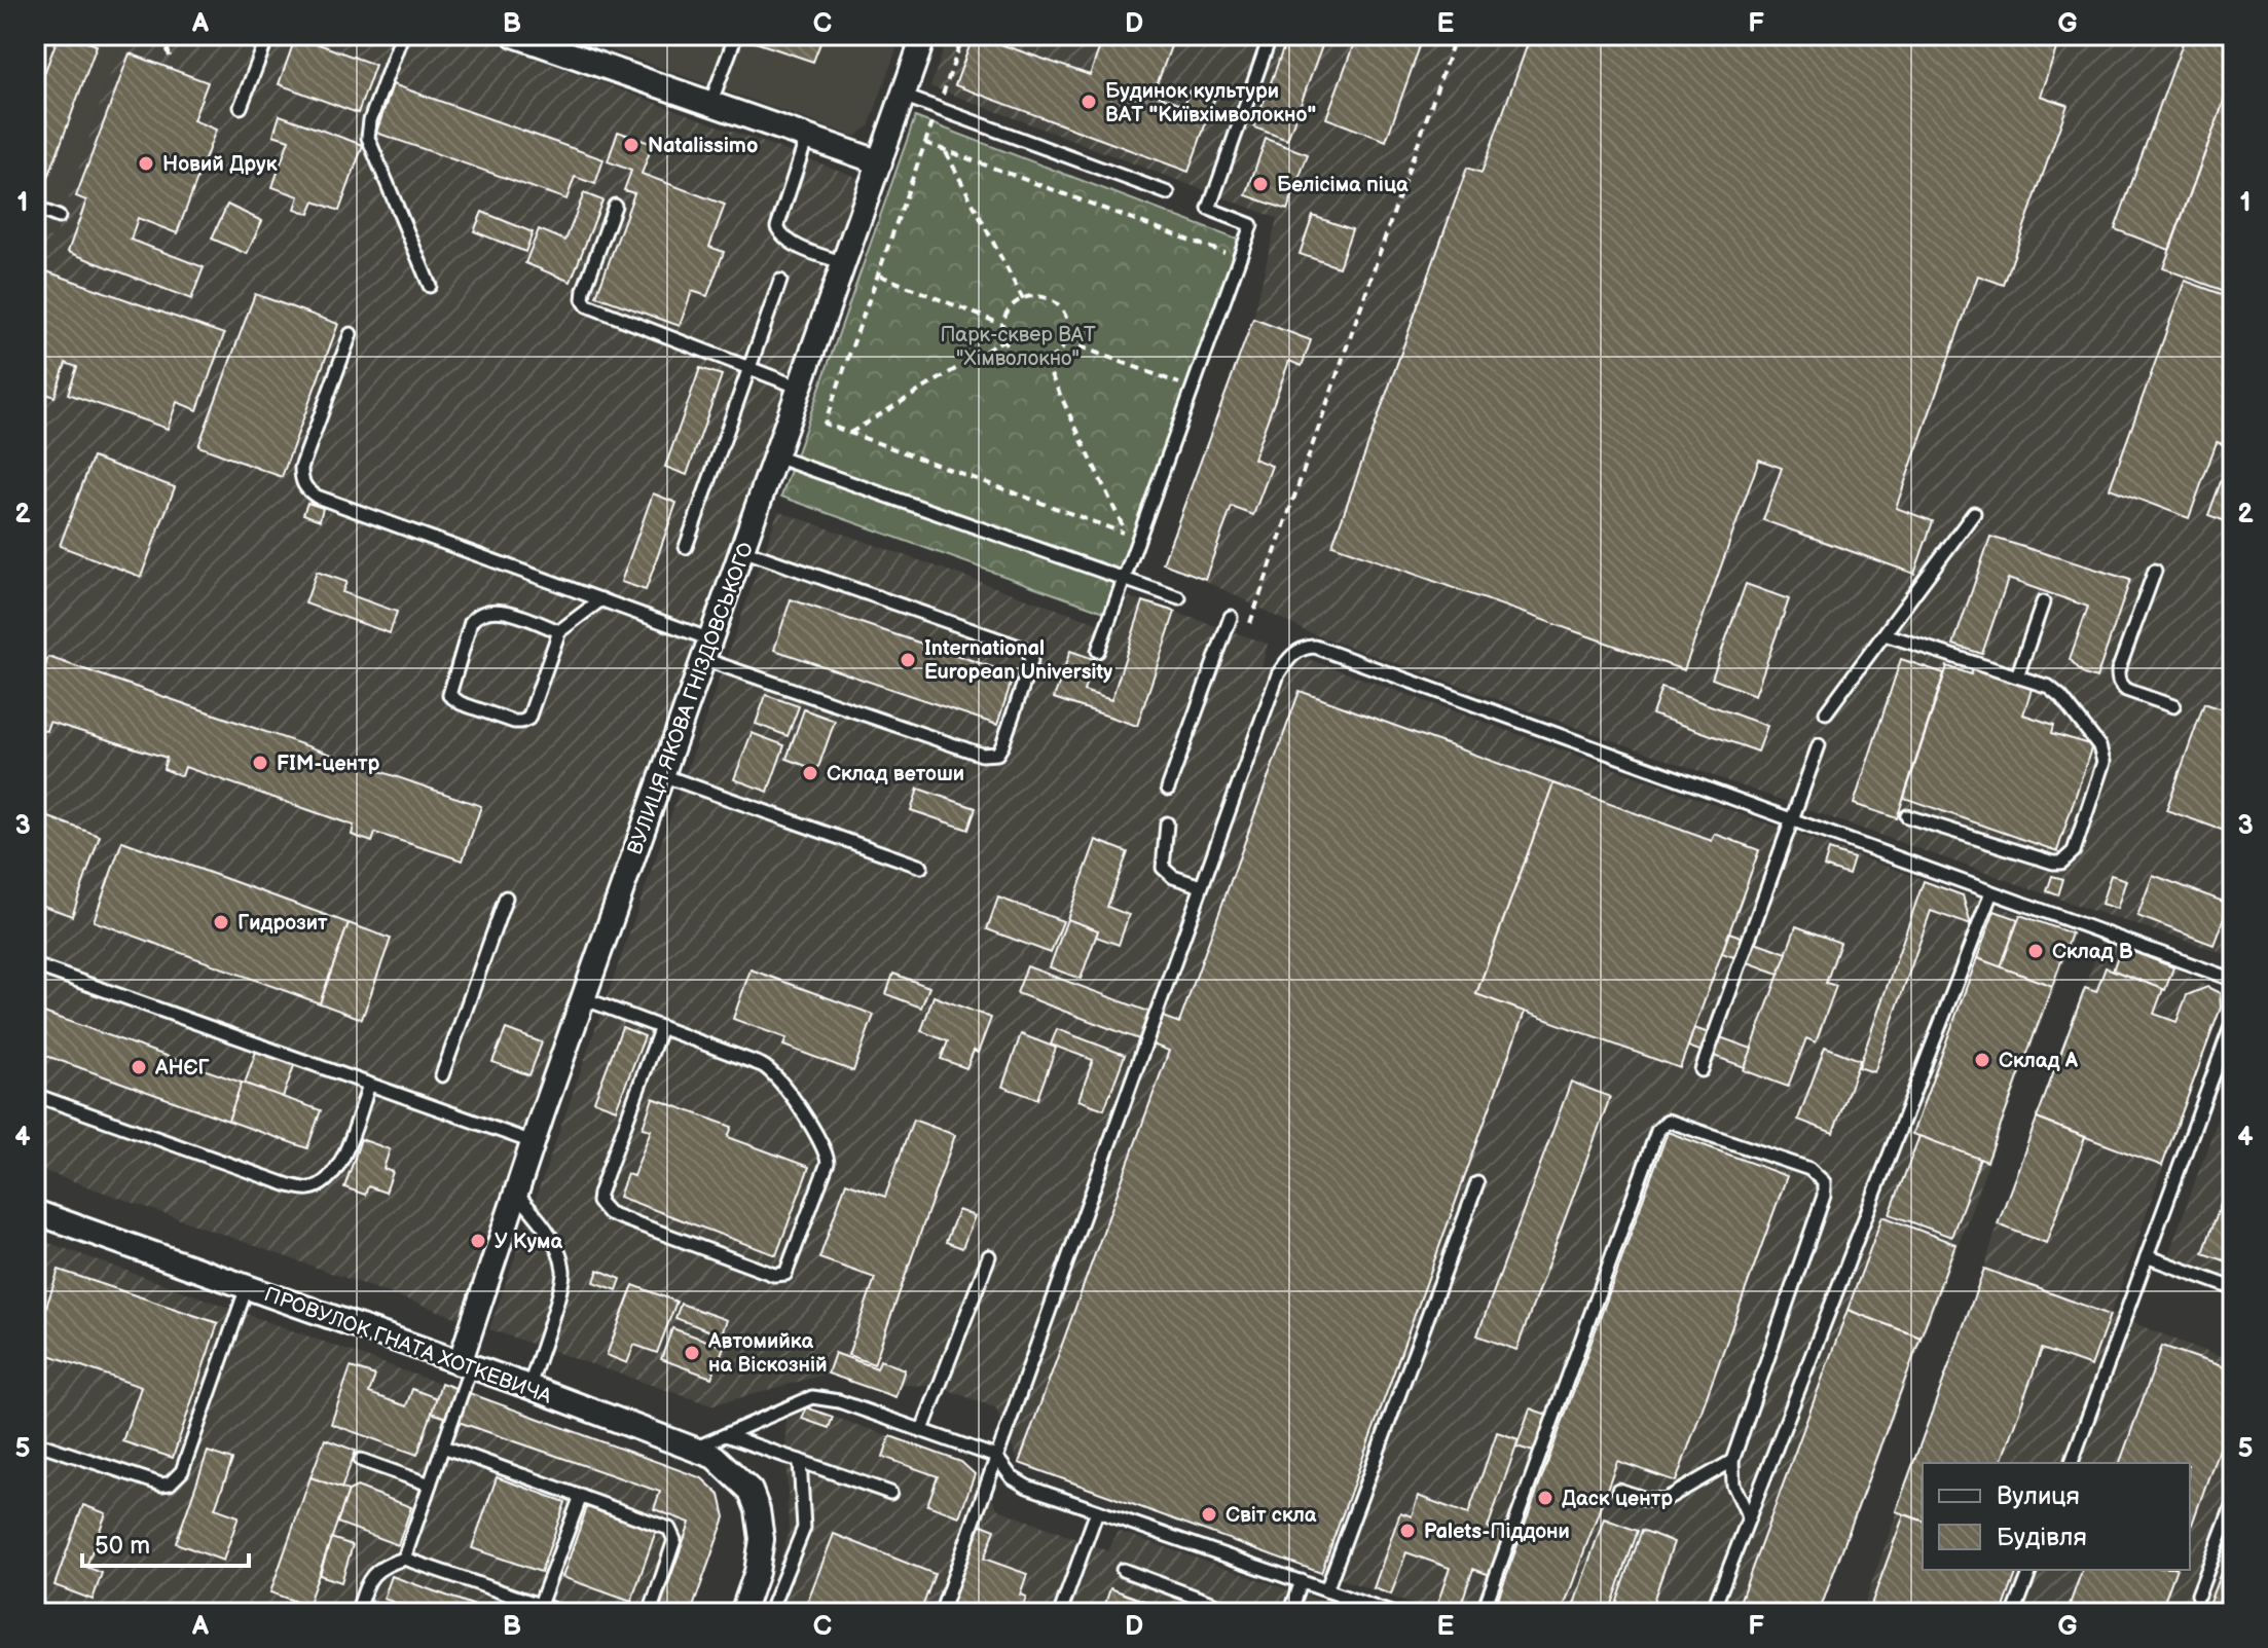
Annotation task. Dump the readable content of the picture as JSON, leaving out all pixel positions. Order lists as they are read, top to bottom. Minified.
{"streets":{"street":["ВУЛИЦЯ ЯКОВА ГНІЗДОВСЬКОГО","ПРОВУЛОК ГНАТА ХОТКЕВИЧА"]},"crossings":[["ВУЛИЦЯ ЯКОВА ГНІЗДОВСЬКОГО","ПРОВУЛОК ГНАТА ХОТКЕВИЧА"]],"parks":["Парк-сквер ВАТ \"Хімволокно\""],"places":["Будинок культури ВАТ \"Київхімволокно\"","Natalissimo","Новий Друк","Белісіма піца","International European University","FIM-центр","Склад ветоши","Гидрозит","Склад B","Склад A","АНЄГ","У Кума","Автомийка на Віскозній","Даск центр","Світ скла","Palets-Піддони"],"legend":["Вулиця","Будівля"],"scale_bar":"50 m","grid":{"columns":["A","B","C","D","E","F","G"],"rows":["1","2","3","4","5"]}}
